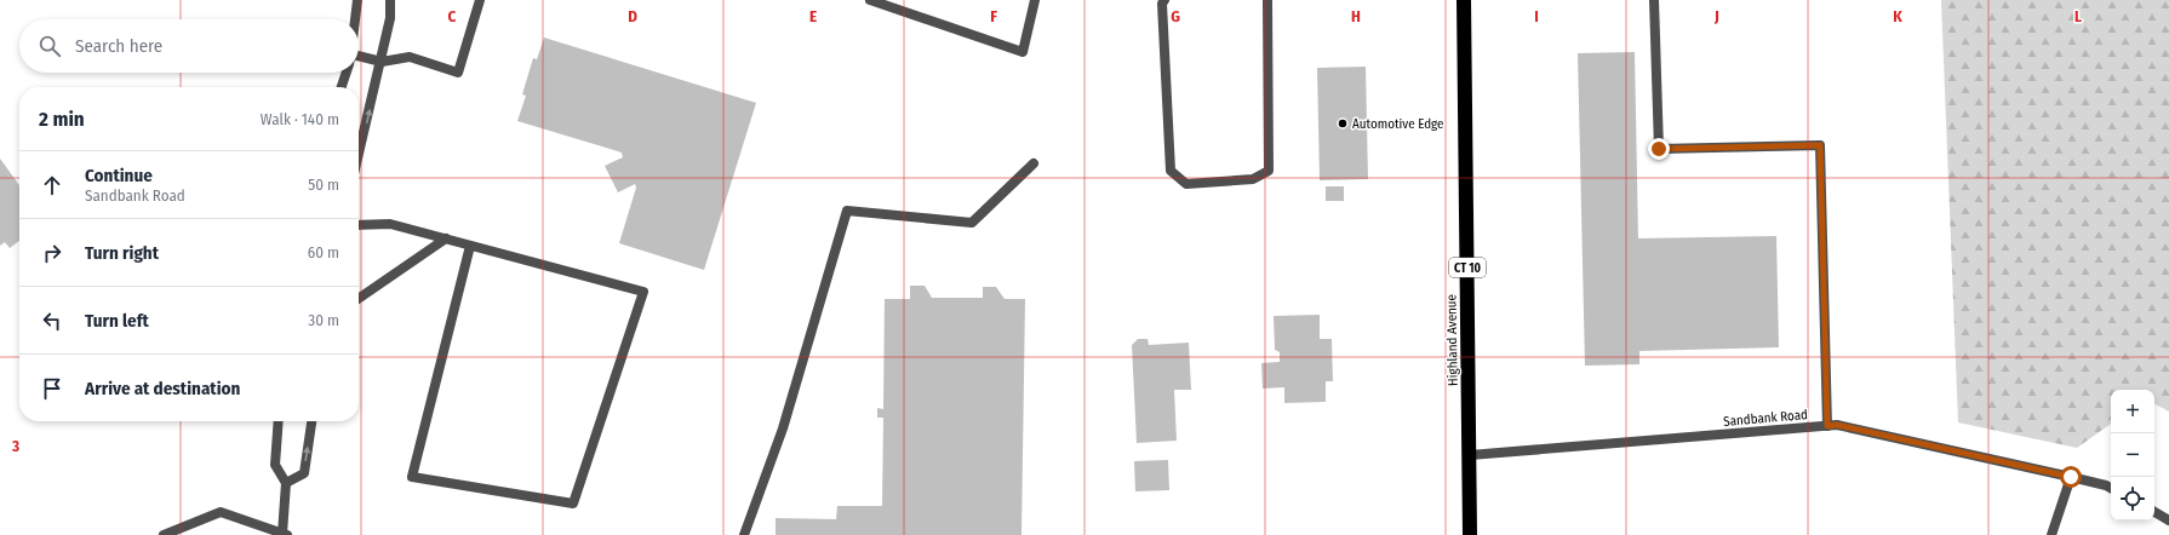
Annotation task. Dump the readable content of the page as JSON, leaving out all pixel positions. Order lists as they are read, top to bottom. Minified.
{"streets":{"highway":["CT 10","Highland Avenue"],"street":["Sandbank Road"]},"crossings":[["Highland Avenue","Sandbank Road"]],"places":["Automotive Edge"],"page":{"search":"Search here","heading":["2 min","Walk · 140 m"],"list":[["Continue","Sandbank Road","50 m"],["Turn right","60 m"],["Turn left","30 m"],"Arrive at destination"],"map_buttons":["+","−"]},"grid":{"columns":["C","D","E","F","G","H","I","J","K","L"],"rows":["3"]}}
